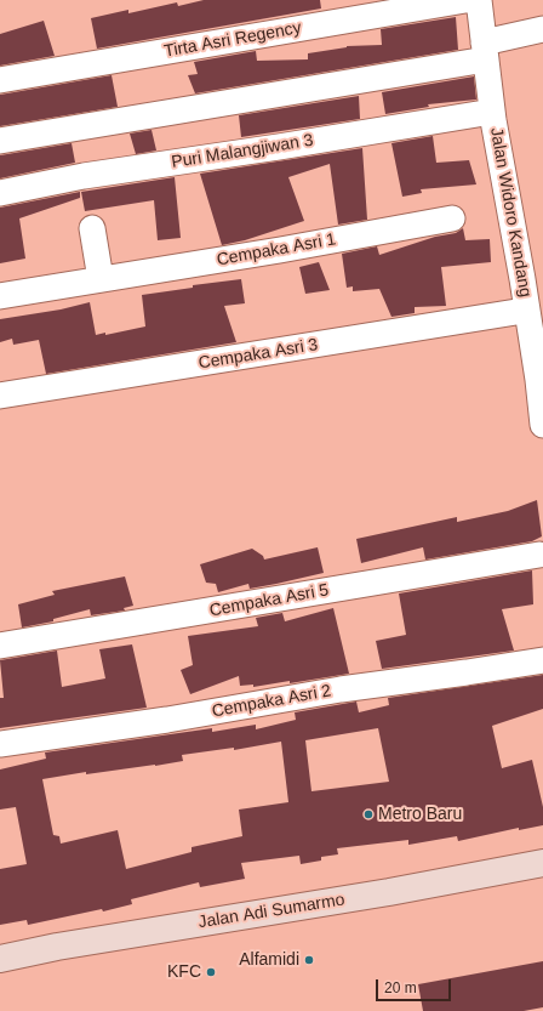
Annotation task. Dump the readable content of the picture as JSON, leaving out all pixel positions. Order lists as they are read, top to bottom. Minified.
{"streets":{"main road":["Jalan Adi Sumarmo"],"street":["Tirta Asri Regency","Puri Malangjiwan 3","Jalan Widoro Kandang","Cempaka Asri 1","Cempaka Asri 3","Cempaka Asri 5","Cempaka Asri 2"]},"places":["Metro Baru","Alfamidi","KFC"],"scale_bar":"20 m"}
